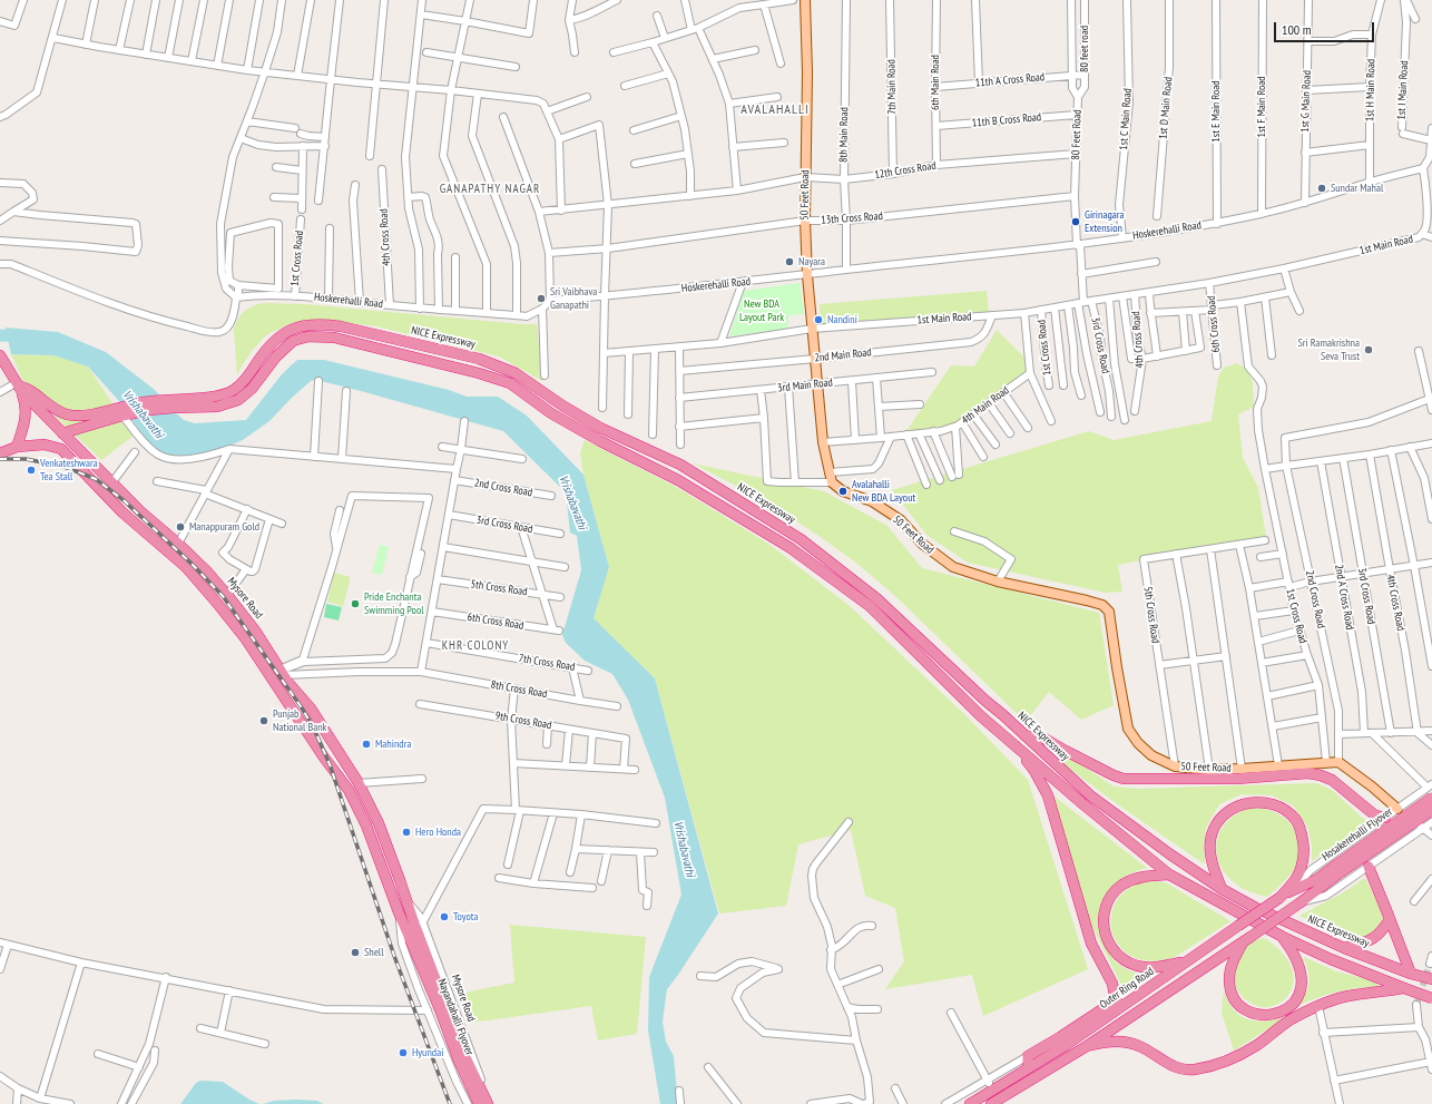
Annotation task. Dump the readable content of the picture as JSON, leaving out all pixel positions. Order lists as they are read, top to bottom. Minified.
{"streets":{"highway":["NICE Expressway","Mysore Road","Hosakerehalli Flyover","Outer Ring Road","Nayandahalli Flyover"],"main road":["50 Feet Road"],"street":["80 feet road","11th A Cross Road","6th Main Road","7th Main Road","1st H Main Road","1st I Main Road","1st G Main Road","1st F Main Road","1st D Main Road","1st E Main Road","1st C Main Road","11th B Cross Road","8th Main Road","80 Feet Road","12th Cross Road","13th Cross Road","Hoskerehalli Road","4th Cross Road","1st Main Road","1st Cross Road","6th Cross Road","3rd Cross Road","2nd Main Road","3rd Main Road","4th Main Road","2nd Cross Road","5th Cross Road","2nd A Cross Road","7th Cross Road","8th Cross Road","9th Cross Road"]},"crossings":[["80 feet road","11th A Cross Road"],["80 feet road","80 Feet Road"],["11th A Cross Road","6th Main Road"],["11th A Cross Road","80 Feet Road"],["6th Main Road","11th B Cross Road"],["6th Main Road","12th Cross Road"],["7th Main Road","12th Cross Road"],["1st H Main Road","Hoskerehalli Road"],["1st G Main Road","Hoskerehalli Road"],["1st F Main Road","Hoskerehalli Road"],["1st E Main Road","Hoskerehalli Road"],["1st C Main Road","Hoskerehalli Road"],["11th B Cross Road","80 Feet Road"],["8th Main Road","12th Cross Road"],["8th Main Road","13th Cross Road"],["8th Main Road","Hoskerehalli Road"],["80 Feet Road","12th Cross Road"],["80 Feet Road","13th Cross Road"],["80 Feet Road","Hoskerehalli Road"],["80 Feet Road","1st Main Road"],["12th Cross Road","50 Feet Road"],["50 Feet Road","13th Cross Road"],["50 Feet Road","Hoskerehalli Road"],["50 Feet Road","1st Main Road"],["50 Feet Road","1st Cross Road"],["50 Feet Road","2nd Main Road"],["50 Feet Road","3rd Main Road"],["50 Feet Road","4th Main Road"],["50 Feet Road","2nd Cross Road"],["50 Feet Road","5th Cross Road"],["Hoskerehalli Road","4th Cross Road"],["Hoskerehalli Road","1st Main Road"],["Hoskerehalli Road","1st Cross Road"],["4th Cross Road","1st Main Road"],["1st Main Road","1st Cross Road"],["1st Main Road","6th Cross Road"],["1st Main Road","3rd Cross Road"],["1st Main Road","2nd Main Road"],["6th Cross Road","5th Cross Road"],["NICE Expressway","Mysore Road"],["Mysore Road","8th Cross Road"],["Mysore Road","Nayandahalli Flyover"],["Hosakerehalli Flyover","Outer Ring Road"]],"districts":["AVALAHALLI","GANAPATHY NAGAR","KHR COLONY"],"water":["Vrishabavathi"],"parks":["New BDA Layout Park"],"places":["Sundar Mahal","Girinagara Extension","Nayara","Sri Vaibhava Ganapathi","Nandini","Sri Ramakrishna Seva Trust","Venkateshwara Tea Stall","Avalahalli New BDA Layout","Manappuram Gold","Pride Enchanta Swimming Pool","Punjab National Bank","Mahindra","Hero Honda","Toyota","Shell","Hyundai"],"scale_bar":"100 m"}
